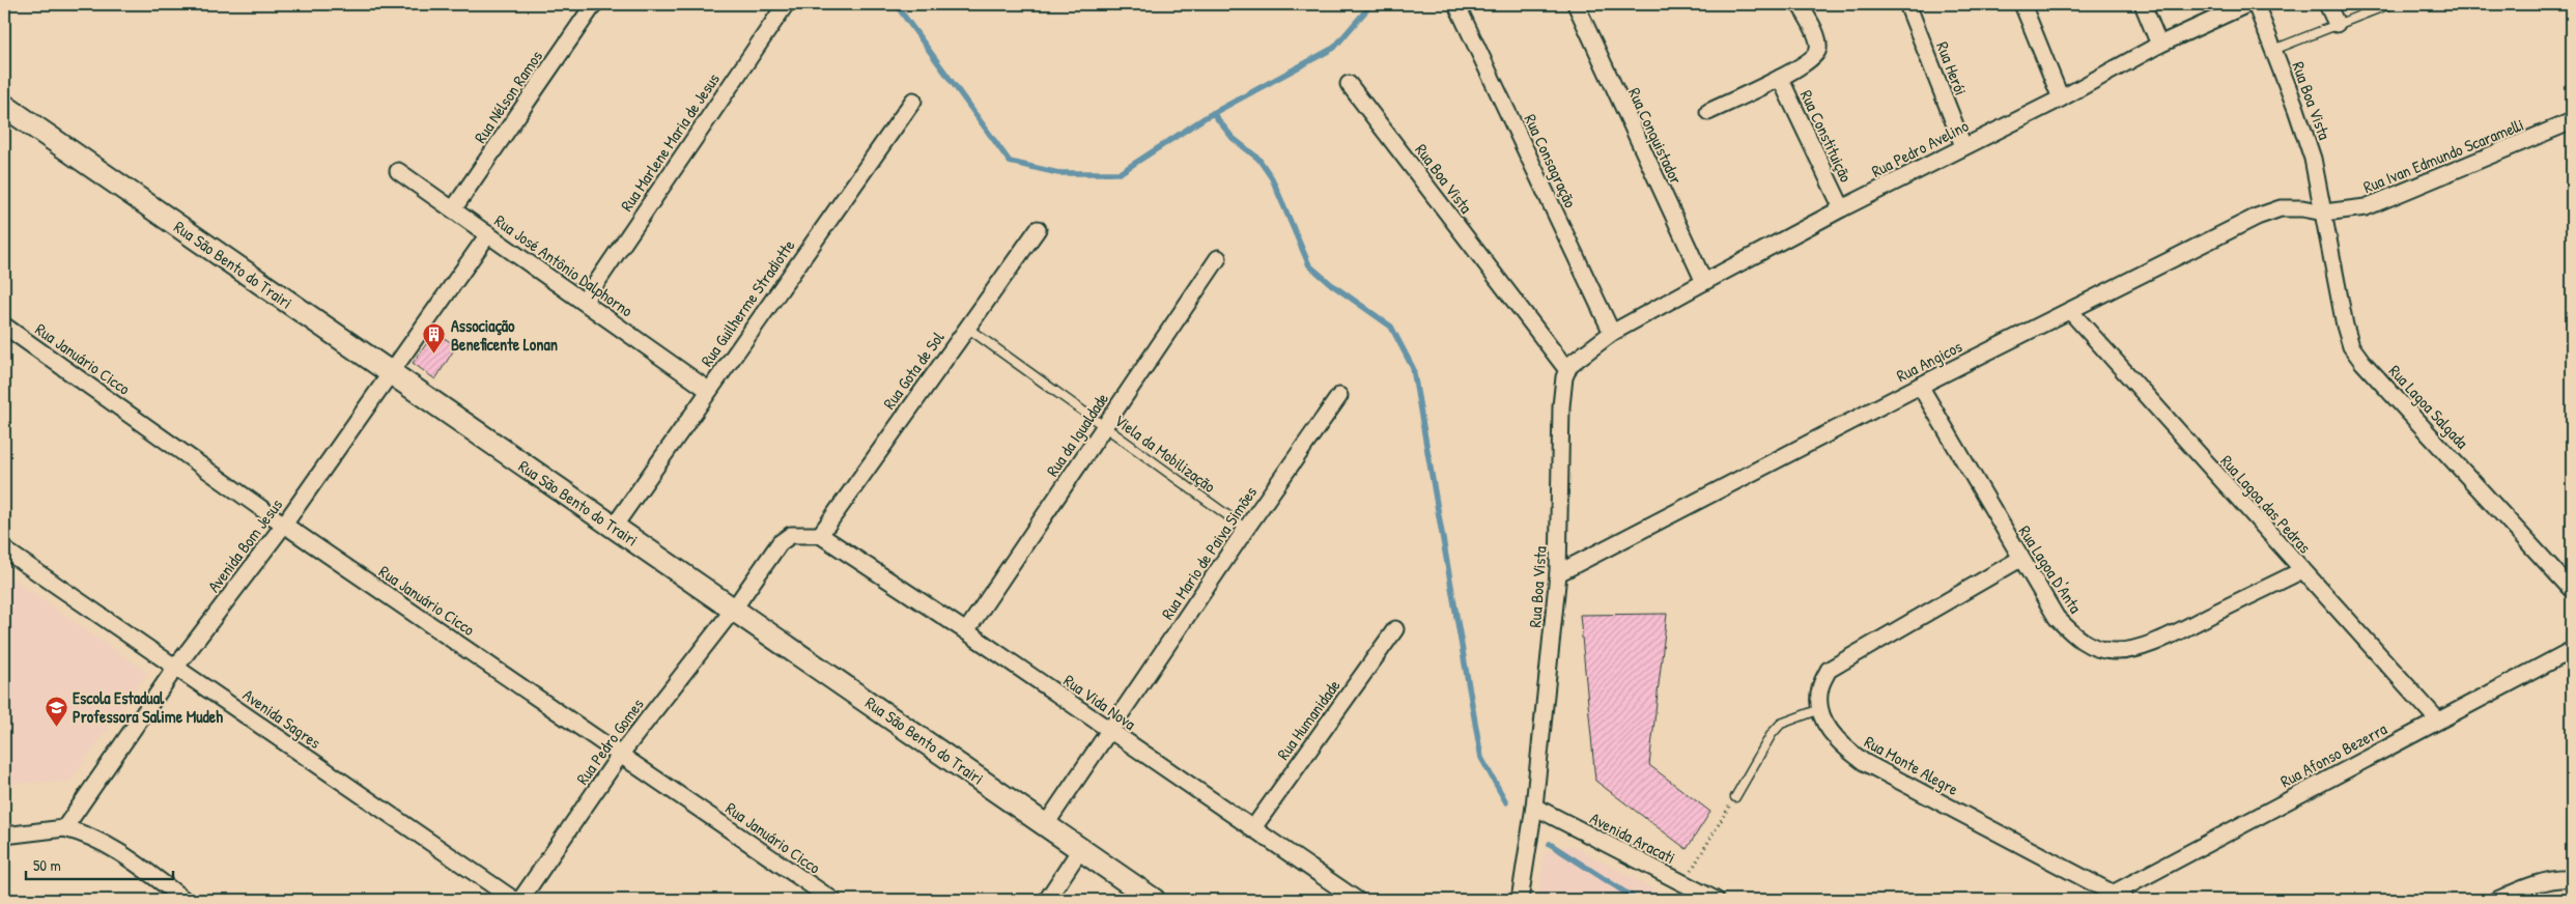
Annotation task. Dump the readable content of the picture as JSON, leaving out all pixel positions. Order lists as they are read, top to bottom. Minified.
{"streets":{"street":["Rua Herói","Rua Nélson Ramos","Rua Boa Vista","Rua Conquistador","Rua Constituição","Rua Marlene Maria de Jesus","Rua Pedro Avelino","Rua Ivan Edmundo Scaramelli","Rua Consagração","Rua São Bento do Trairi","Rua José Antônio Dalphorno","Rua Guilherme Stradiotte","Rua Januário Cicco","Rua Angicos","Rua Gota de Sol","Rua Lagoa Salgada","Rua da Igualdade","Rua Lagoa das Pedras","Avenida Bom Jesus","Rua Mario de Paiva Simões","Rua Lagoa D'Anta","Rua Vida Nova","Avenida Sagres","Rua Humanidade","Rua Pedro Gomes","Rua Afonso Bezerra","Rua Monte Alegre","Avenida Aracati"],"lane":["Viela da Mobilização"]},"crossings":[["Rua Herói","Rua Pedro Avelino"],["Rua Nélson Ramos","Rua José Antônio Dalphorno"],["Rua Boa Vista","Rua Ivan Edmundo Scaramelli"],["Rua Boa Vista","Rua Angicos"],["Rua Boa Vista","Rua Lagoa Salgada"],["Rua Boa Vista","Avenida Aracati"],["Rua Conquistador","Rua Pedro Avelino"],["Rua Constituição","Rua Pedro Avelino"],["Rua Marlene Maria de Jesus","Rua José Antônio Dalphorno"],["Rua Pedro Avelino","Rua Consagração"],["Rua Ivan Edmundo Scaramelli","Rua Angicos"],["Rua Ivan Edmundo Scaramelli","Rua Lagoa Salgada"],["Rua São Bento do Trairi","Rua Guilherme Stradiotte"],["Rua São Bento do Trairi","Avenida Bom Jesus"],["Rua São Bento do Trairi","Rua Mario de Paiva Simões"],["Rua São Bento do Trairi","Rua Pedro Gomes"],["Rua José Antônio Dalphorno","Rua Guilherme Stradiotte"],["Rua José Antônio Dalphorno","Avenida Bom Jesus"],["Rua Januário Cicco","Avenida Bom Jesus"],["Rua Januário Cicco","Rua Pedro Gomes"],["Rua Angicos","Rua Lagoa Salgada"],["Rua Angicos","Rua Lagoa das Pedras"],["Rua Angicos","Rua Lagoa D'Anta"],["Rua Gota de Sol","Viela da Mobilização"],["Rua Gota de Sol","Rua Vida Nova"],["Rua Gota de Sol","Rua Pedro Gomes"],["Rua da Igualdade","Viela da Mobilização"],["Rua da Igualdade","Rua Vida Nova"],["Viela da Mobilização","Rua Mario de Paiva Simões"],["Rua Lagoa das Pedras","Rua Lagoa D'Anta"],["Rua Lagoa das Pedras","Rua Afonso Bezerra"],["Avenida Bom Jesus","Avenida Sagres"],["Rua Mario de Paiva Simões","Rua Vida Nova"],["Rua Lagoa D'Anta","Rua Monte Alegre"],["Rua Vida Nova","Rua Humanidade"],["Rua Vida Nova","Rua Pedro Gomes"],["Rua Afonso Bezerra","Rua Monte Alegre"]],"places":{"building":["Associação Beneficente Lonan"],"school or university":["Escola Estadual Professora Salime Mudeh"]},"scale_bar":"50 m"}
